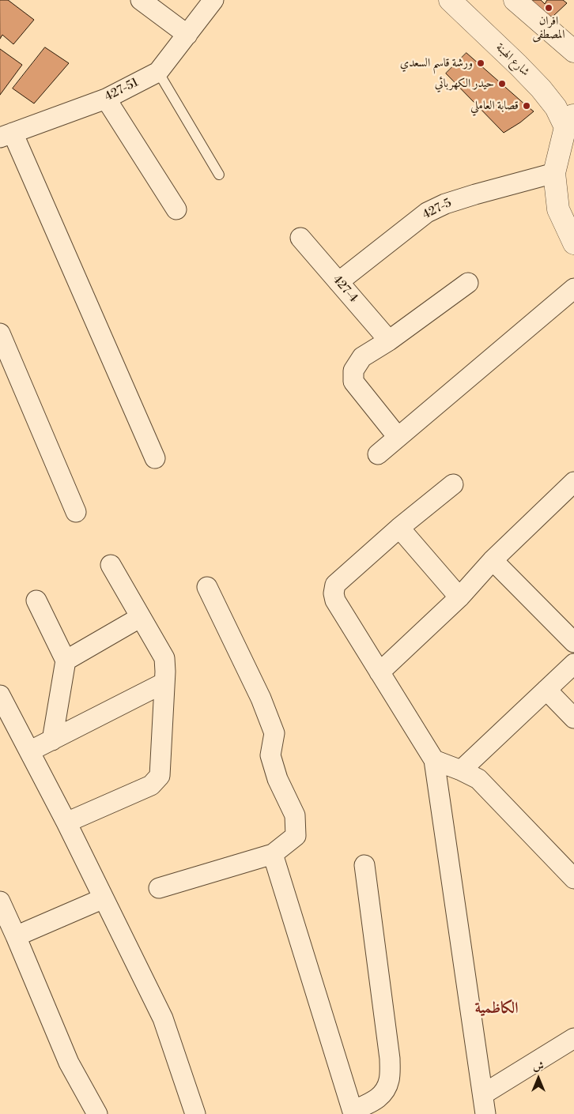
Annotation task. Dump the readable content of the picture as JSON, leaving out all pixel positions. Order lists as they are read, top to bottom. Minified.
{"streets":{"street":["شارع الهبنة","427-51","427-5","427-4"]},"crossings":[["427-5","427-4"]],"districts":["الكاظمية"],"places":["افران المصطفى","ورشة قاسم السعدي","حيدر الكهربائي","قصابة العاملي"],"north":"top"}
